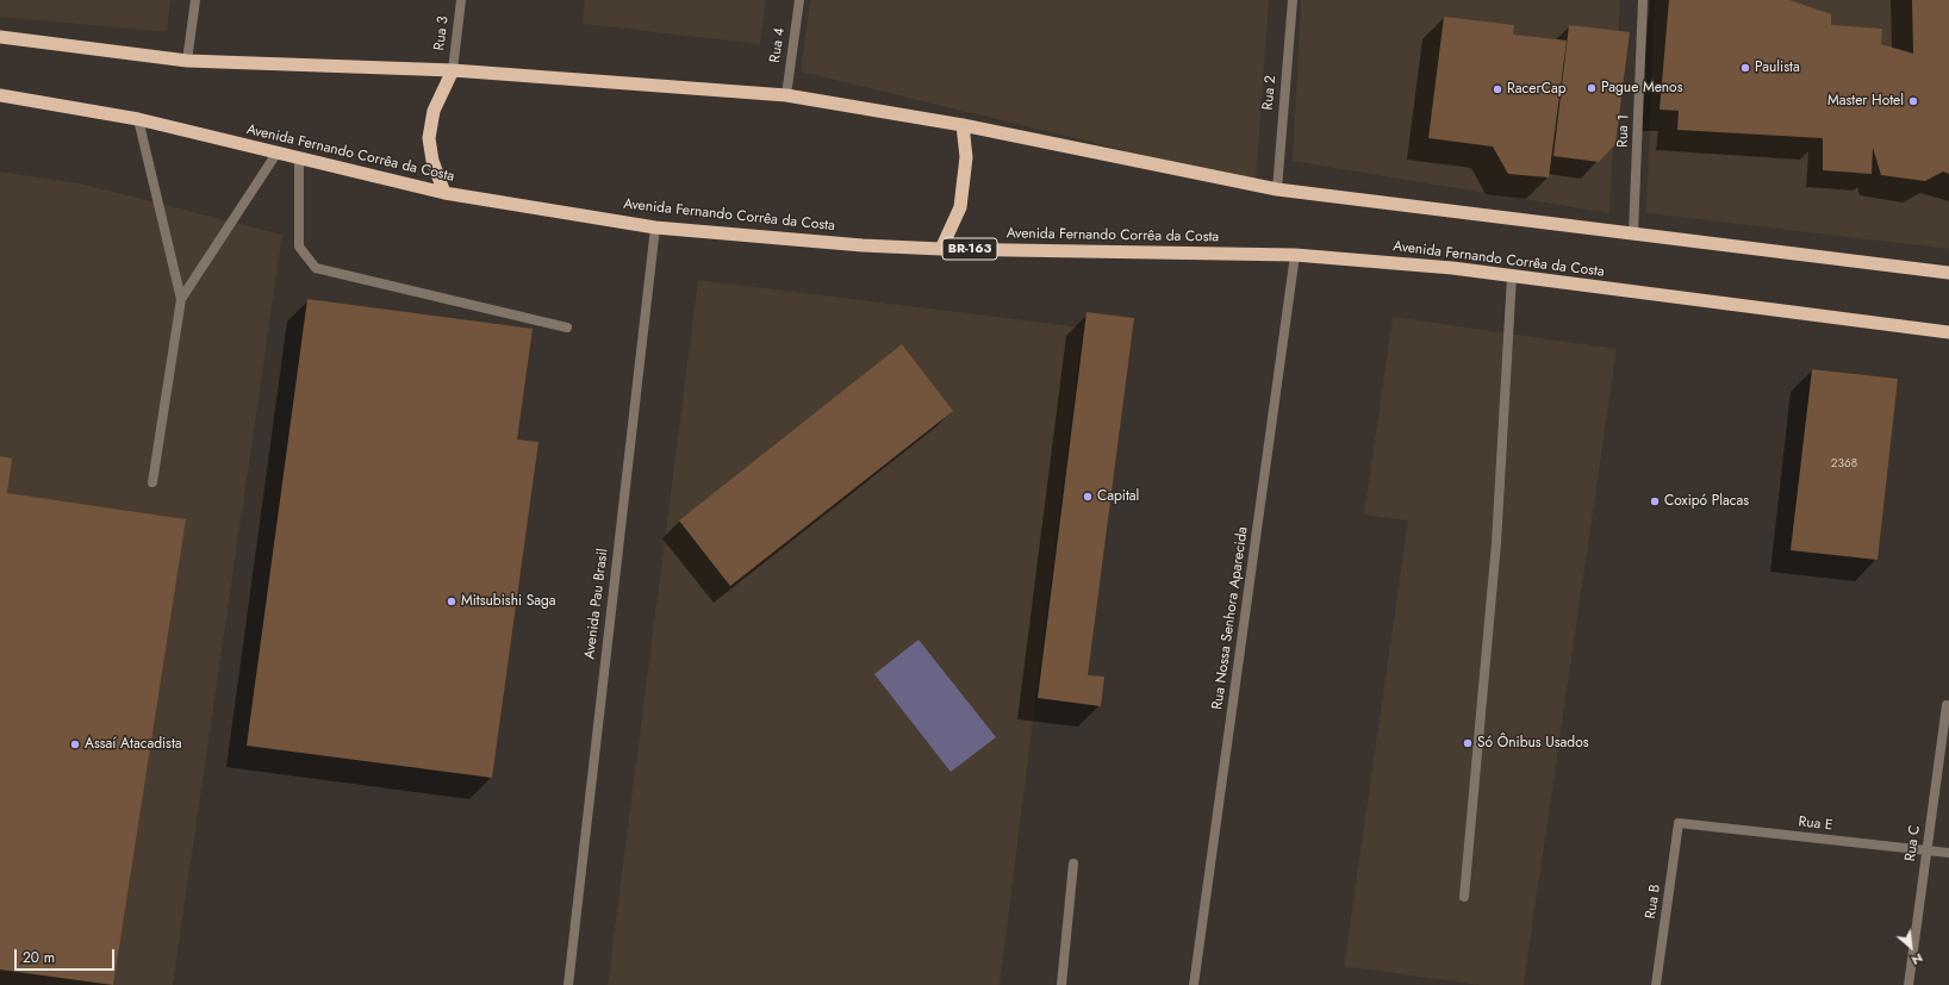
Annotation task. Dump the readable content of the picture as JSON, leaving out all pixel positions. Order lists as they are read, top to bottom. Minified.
{"streets":{"highway":["Avenida Fernando Corrêa da Costa","BR-163"],"street":["Rua 3","Rua 4","Rua 2","Rua 1","Avenida Pau Brasil","Rua Nossa Senhora Aparecida","Rua E","Rua C","Rua B"]},"crossings":[["Avenida Fernando Corrêa da Costa","Avenida Pau Brasil"],["Avenida Fernando Corrêa da Costa","Rua Nossa Senhora Aparecida"],["Rua E","Rua C"],["Rua E","Rua B"]],"places":["Paulista","Pague Menos","RacerCap","Master Hotel","Capital","Coxipó Placas","Mitsubishi Saga","Só Ônibus Usados","Assaí Atacadista"],"house_numbers":["2368"],"scale_bar":"20 m","north":"bottom right"}
